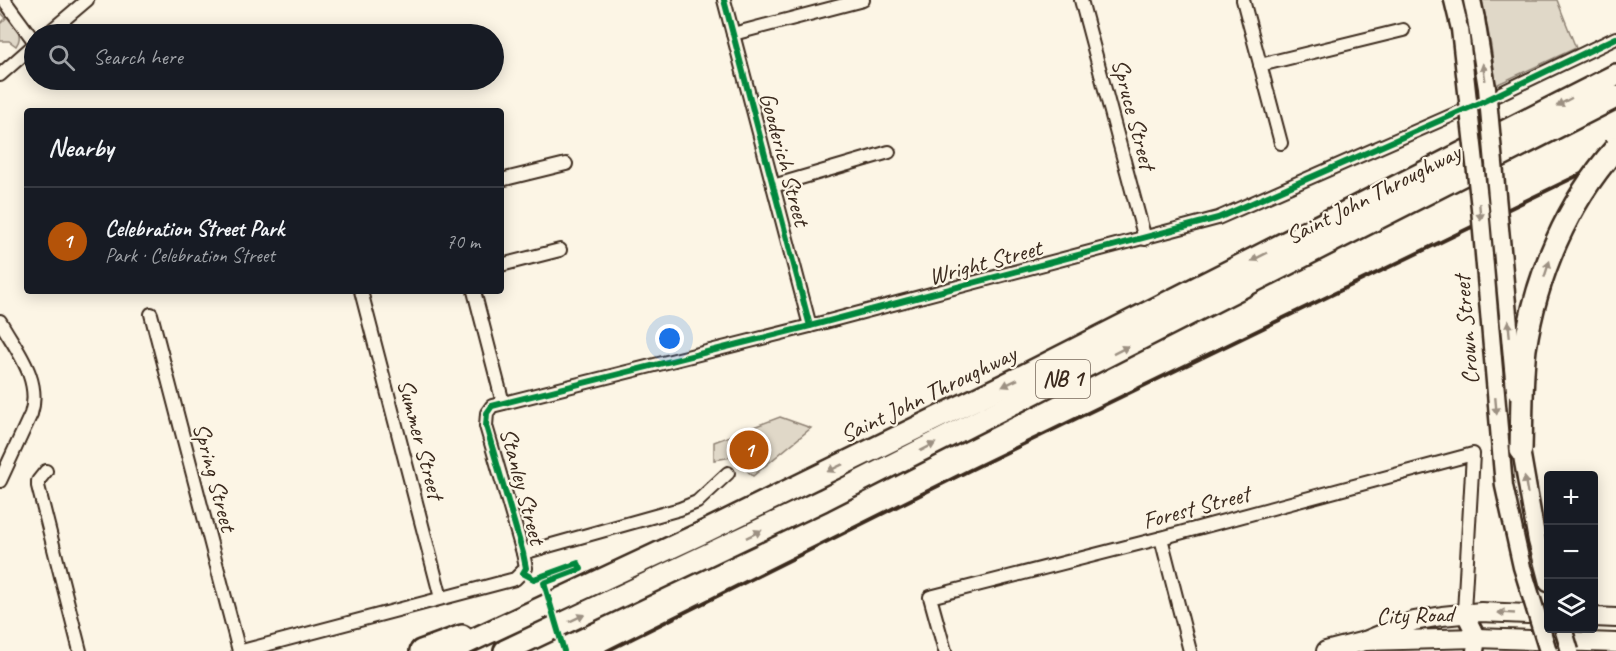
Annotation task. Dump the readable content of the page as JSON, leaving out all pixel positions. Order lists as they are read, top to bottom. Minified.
{"streets":{"highway":["Saint John Throughway","NB 1"],"main road":["Crown Street","City Road"],"street":["Spruce Street","Gooderich Street","Wright Street","Summer Street","Spring Street","Stanley Street","Forest Street"]},"crossings":[["Spruce Street","Wright Street"],["Gooderich Street","Wright Street"],["Wright Street","Stanley Street"],["Summer Street","Stanley Street"],["Forest Street","City Road"]],"page":{"search":"Search here","heading":"Nearby","list":[{"mark":"1","name":"Celebration Street Park","note":"Park · Celebration Street","value":"70 m"}],"pins":"1","map_buttons":["+","−"]}}
